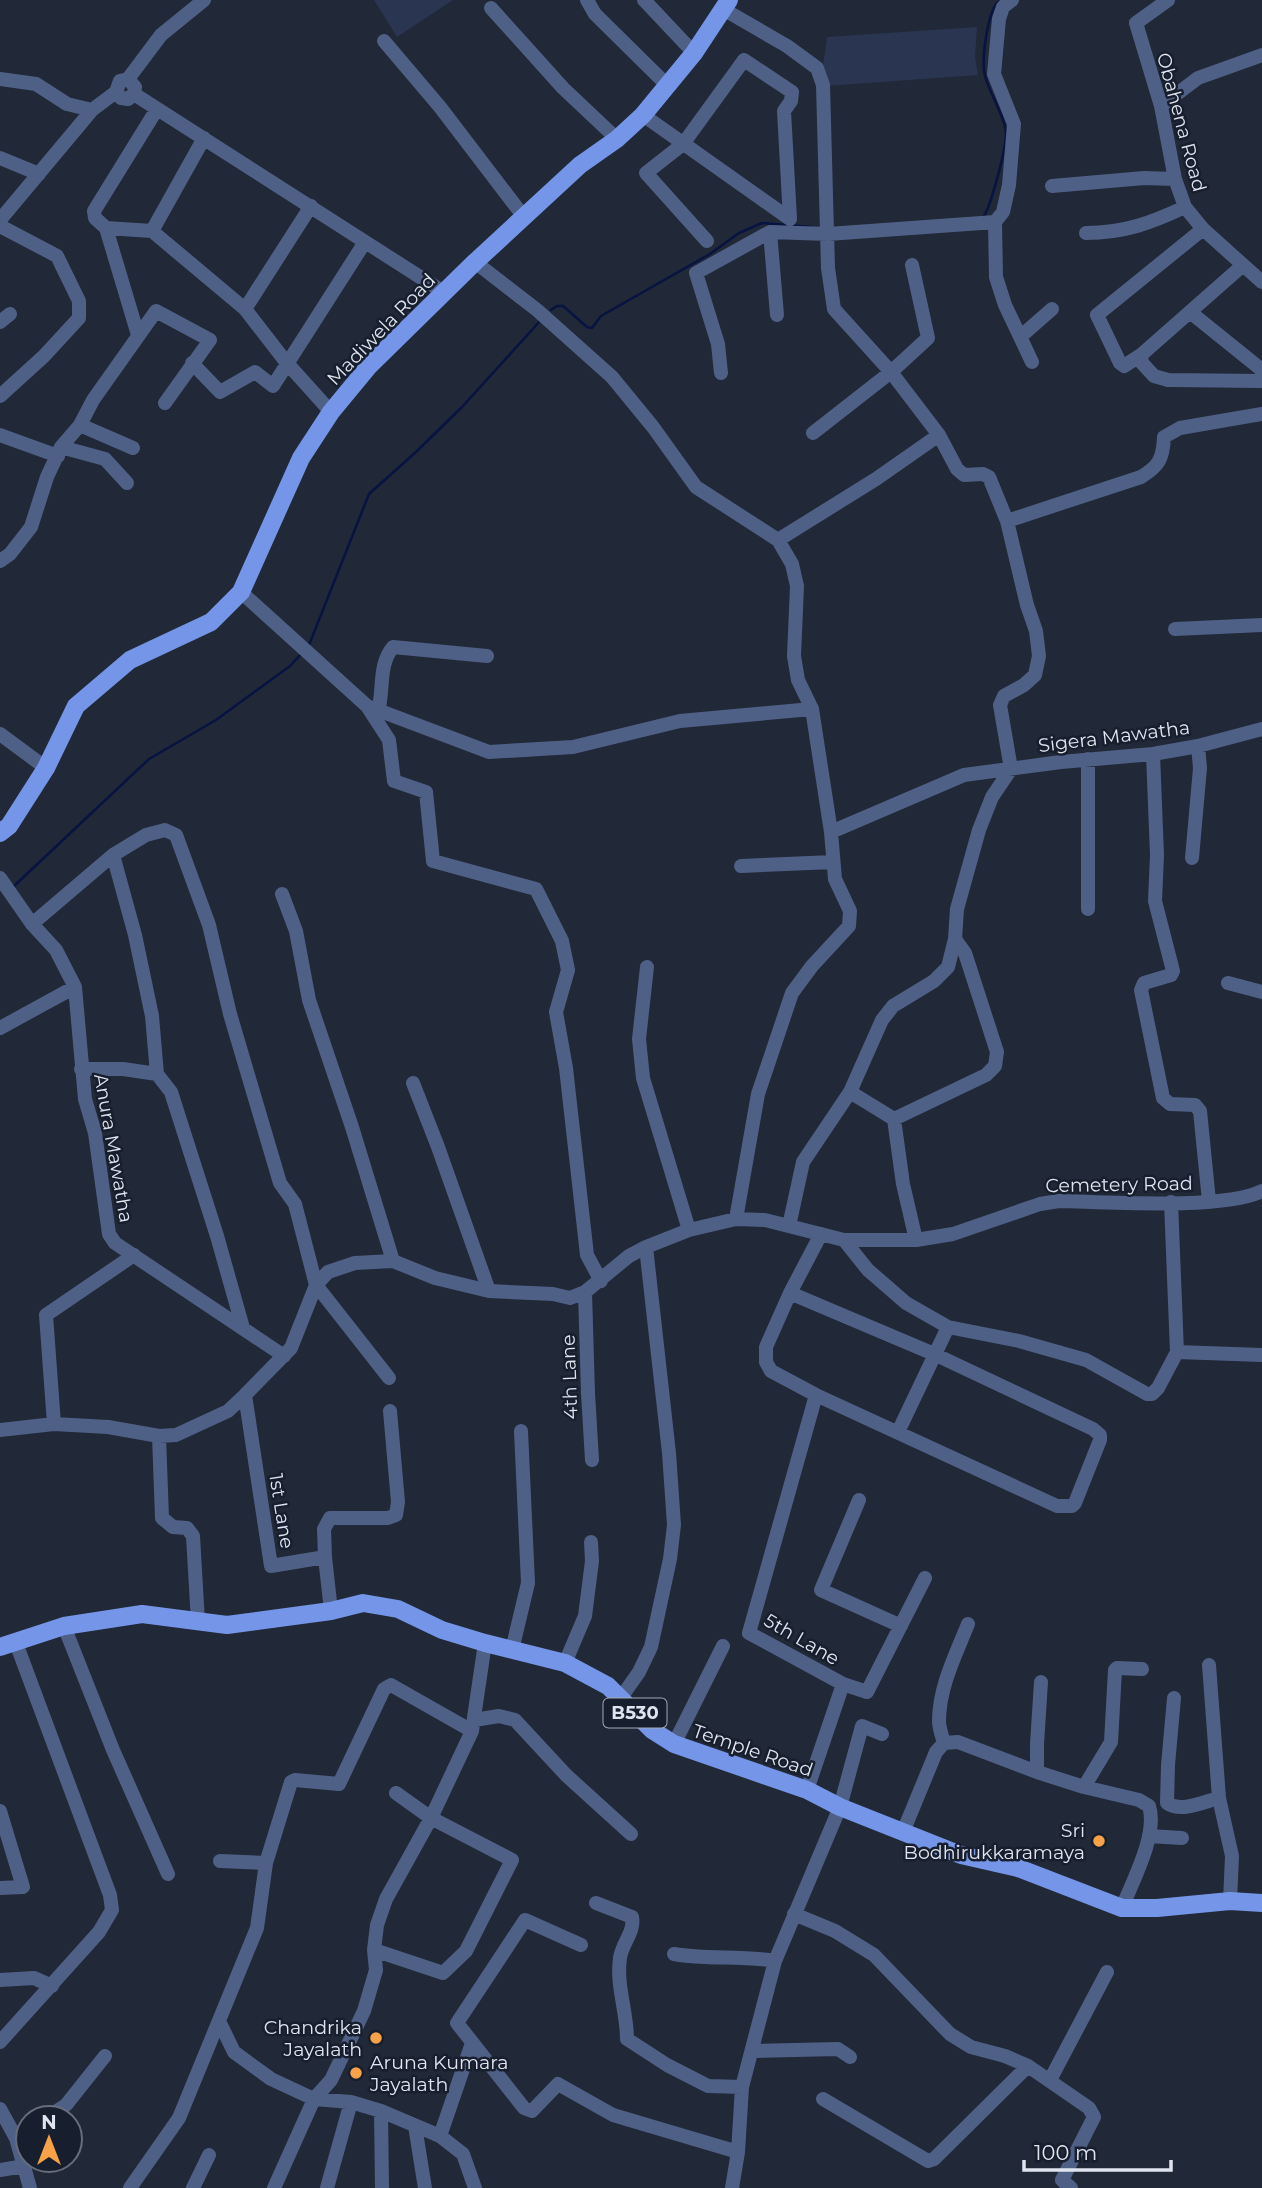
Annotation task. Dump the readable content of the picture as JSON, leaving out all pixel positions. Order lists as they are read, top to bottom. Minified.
{"streets":{"main road":["Madiwela Road","B530","Temple Road"],"street":["Obahena Road","Sigera Mawatha","Anura Mawatha","Cemetery Road","4th Lane","1st Lane","5th Lane"]},"crossings":[["Cemetery Road","4th Lane"],["1st Lane","Temple Road"]],"places":["Sri Bodhirukkaramaya","Chandrika Jayalath","Aruna Kumara Jayalath"],"scale_bar":"100 m","north":"top"}
